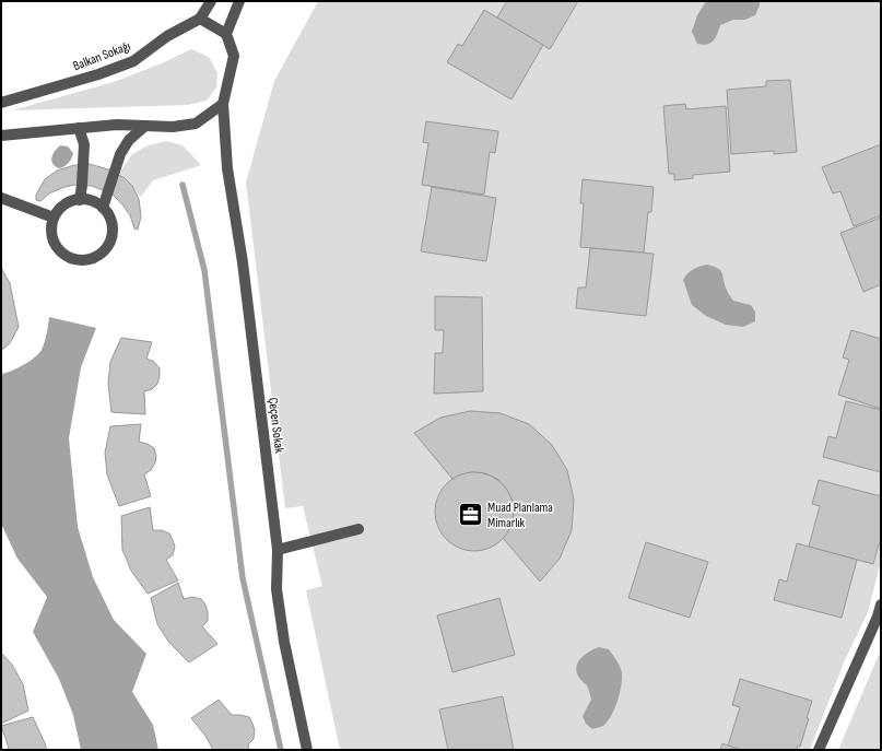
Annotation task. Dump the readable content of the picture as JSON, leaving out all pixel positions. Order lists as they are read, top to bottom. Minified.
{"streets":{"street":["Balkan Sokağı","Çeçen Sokak"]},"places":{"office":["Muad Planlama Mimarlık"]}}
